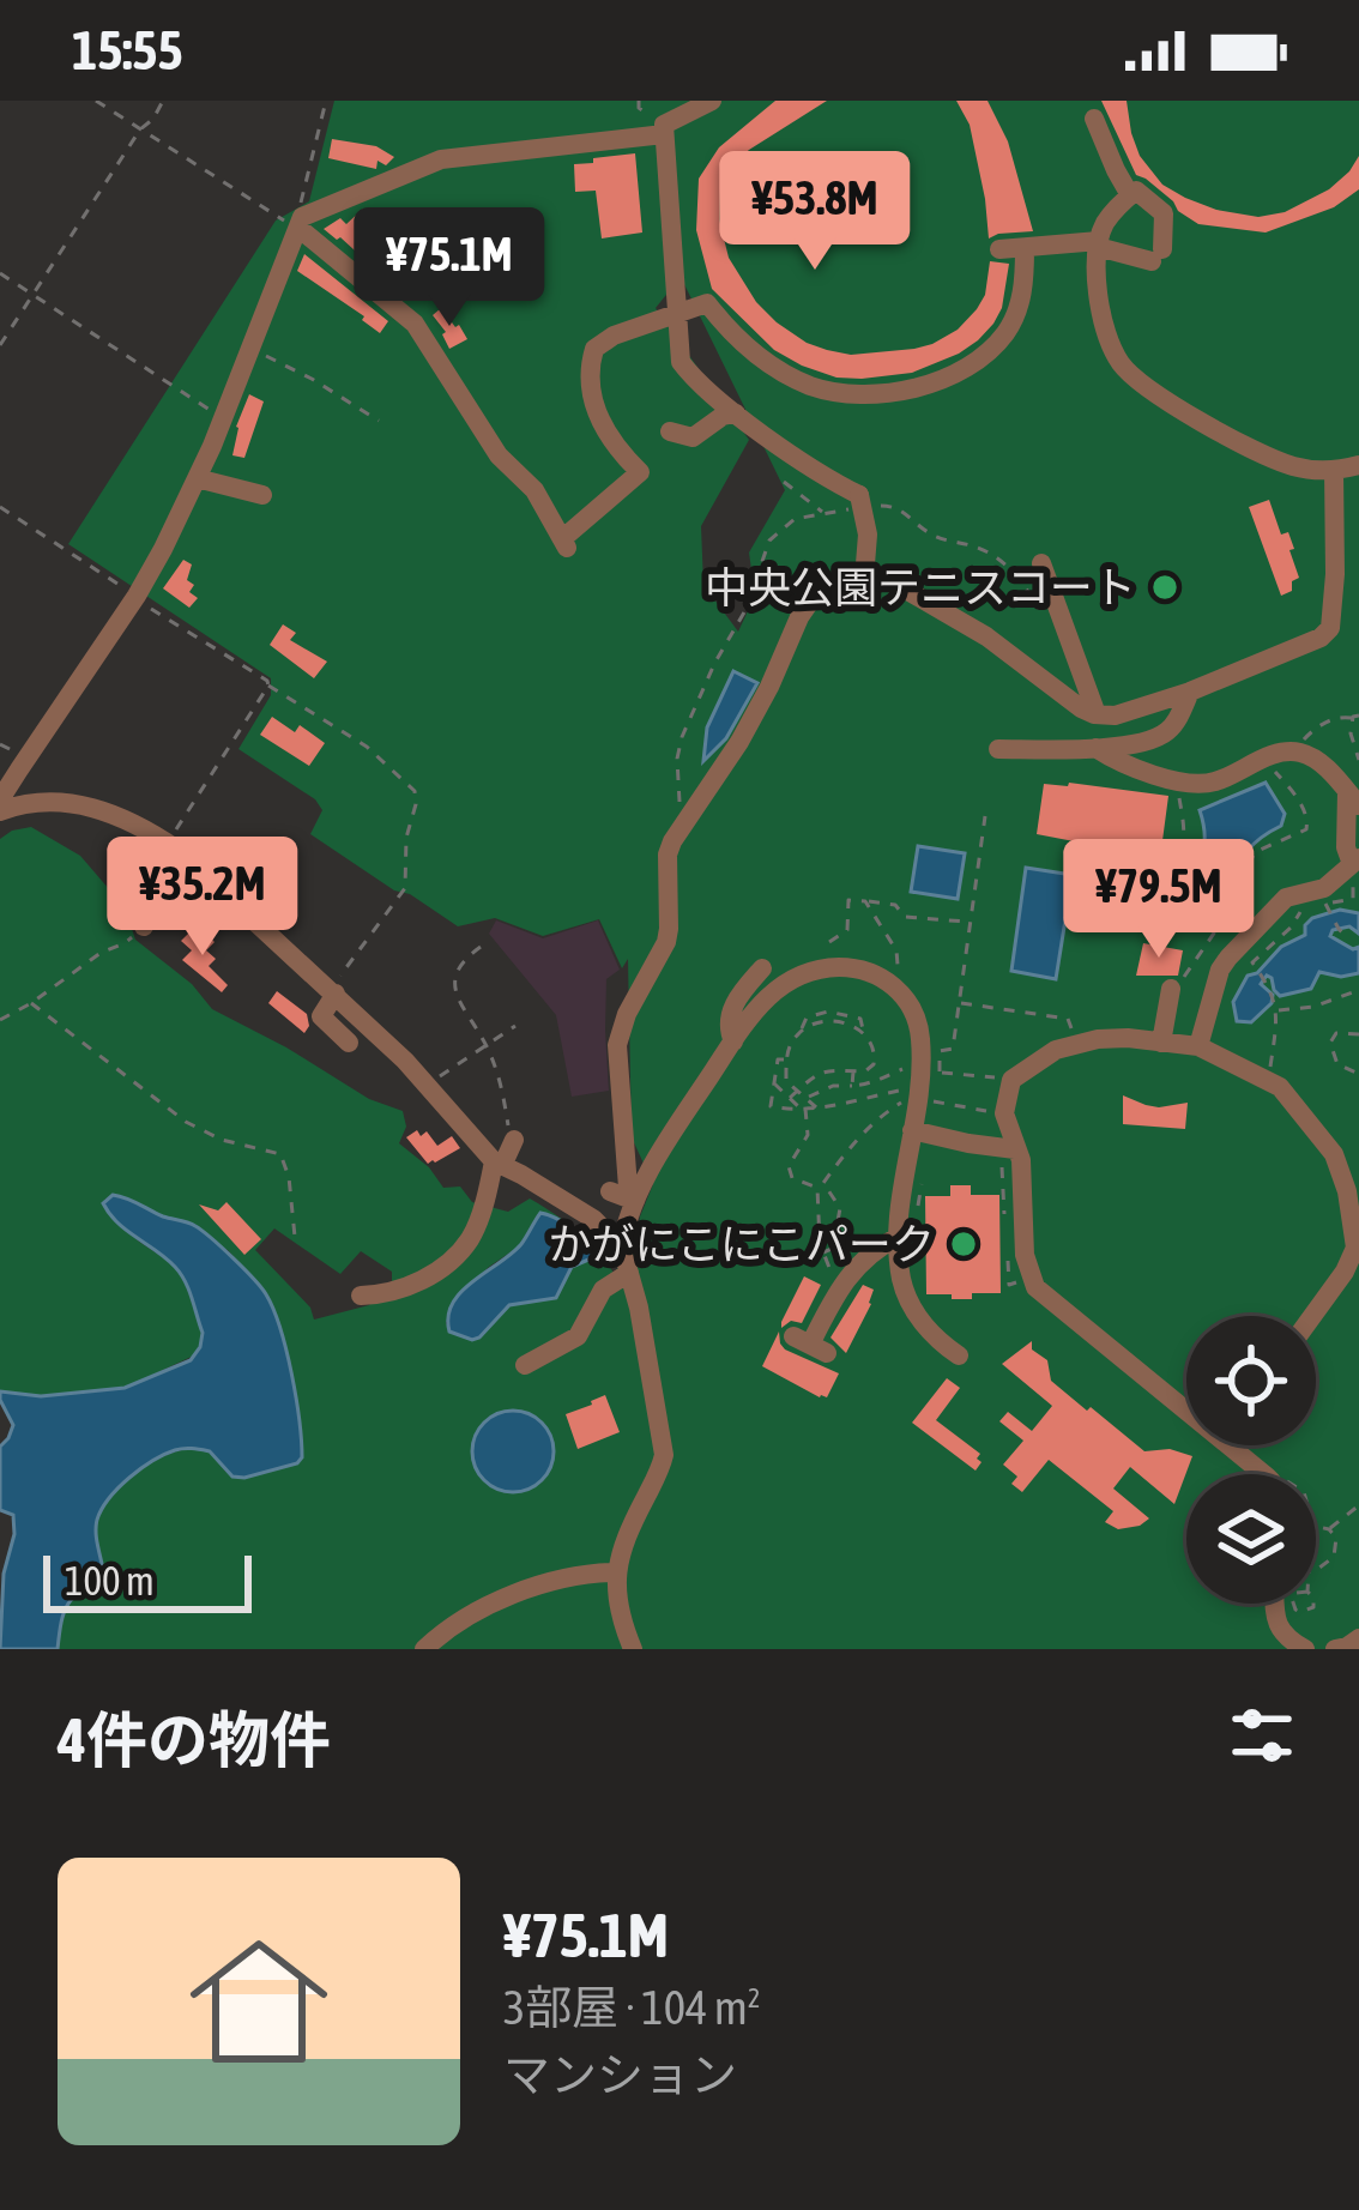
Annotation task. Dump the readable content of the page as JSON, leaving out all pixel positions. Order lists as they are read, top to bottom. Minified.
{"places":["中央公園テニスコート","かがにこにこパーク"],"scale_bar":"100 m","page":{"status":"15:55","price":["¥53.8M","¥75.1M","¥35.2M","¥79.5M"],"scale":"100 m","heading":"4件の物件","list":[{"name":"¥75.1M","note":"3部屋 · 104 m² · マンション"}]}}
